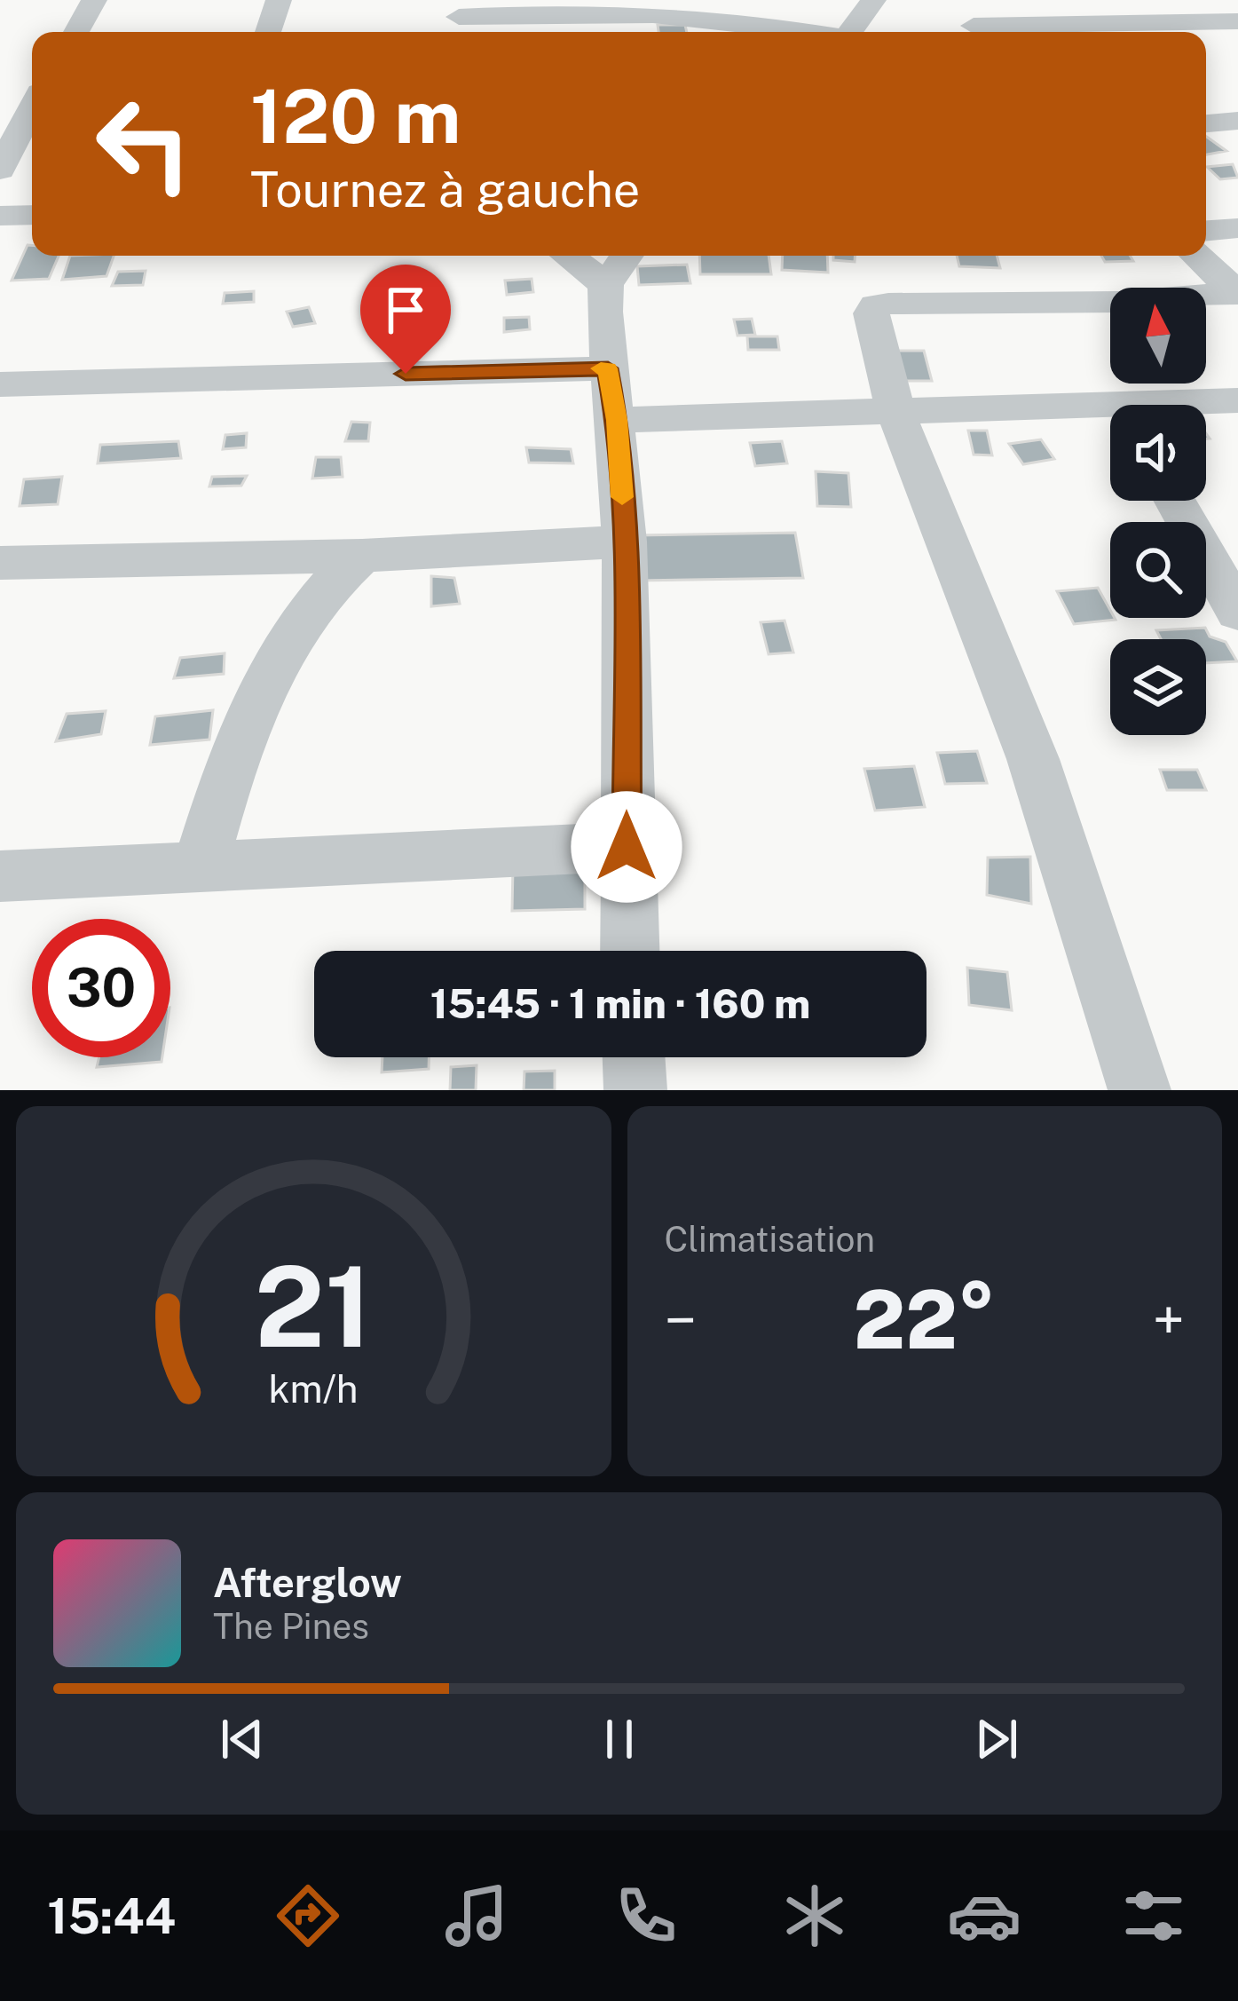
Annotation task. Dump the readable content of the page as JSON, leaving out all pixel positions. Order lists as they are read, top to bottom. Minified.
{"north":"top","page":{"turn":["120 m","Tournez à gauche"],"limit":"30","trip":"15:45 · 1 min · 160 m","tile":"Climatisation","heat":["−","22°","+"],"song":["Afterglow","The Pines"],"tabs":"15:44","gauge":["21","km/h"]}}
